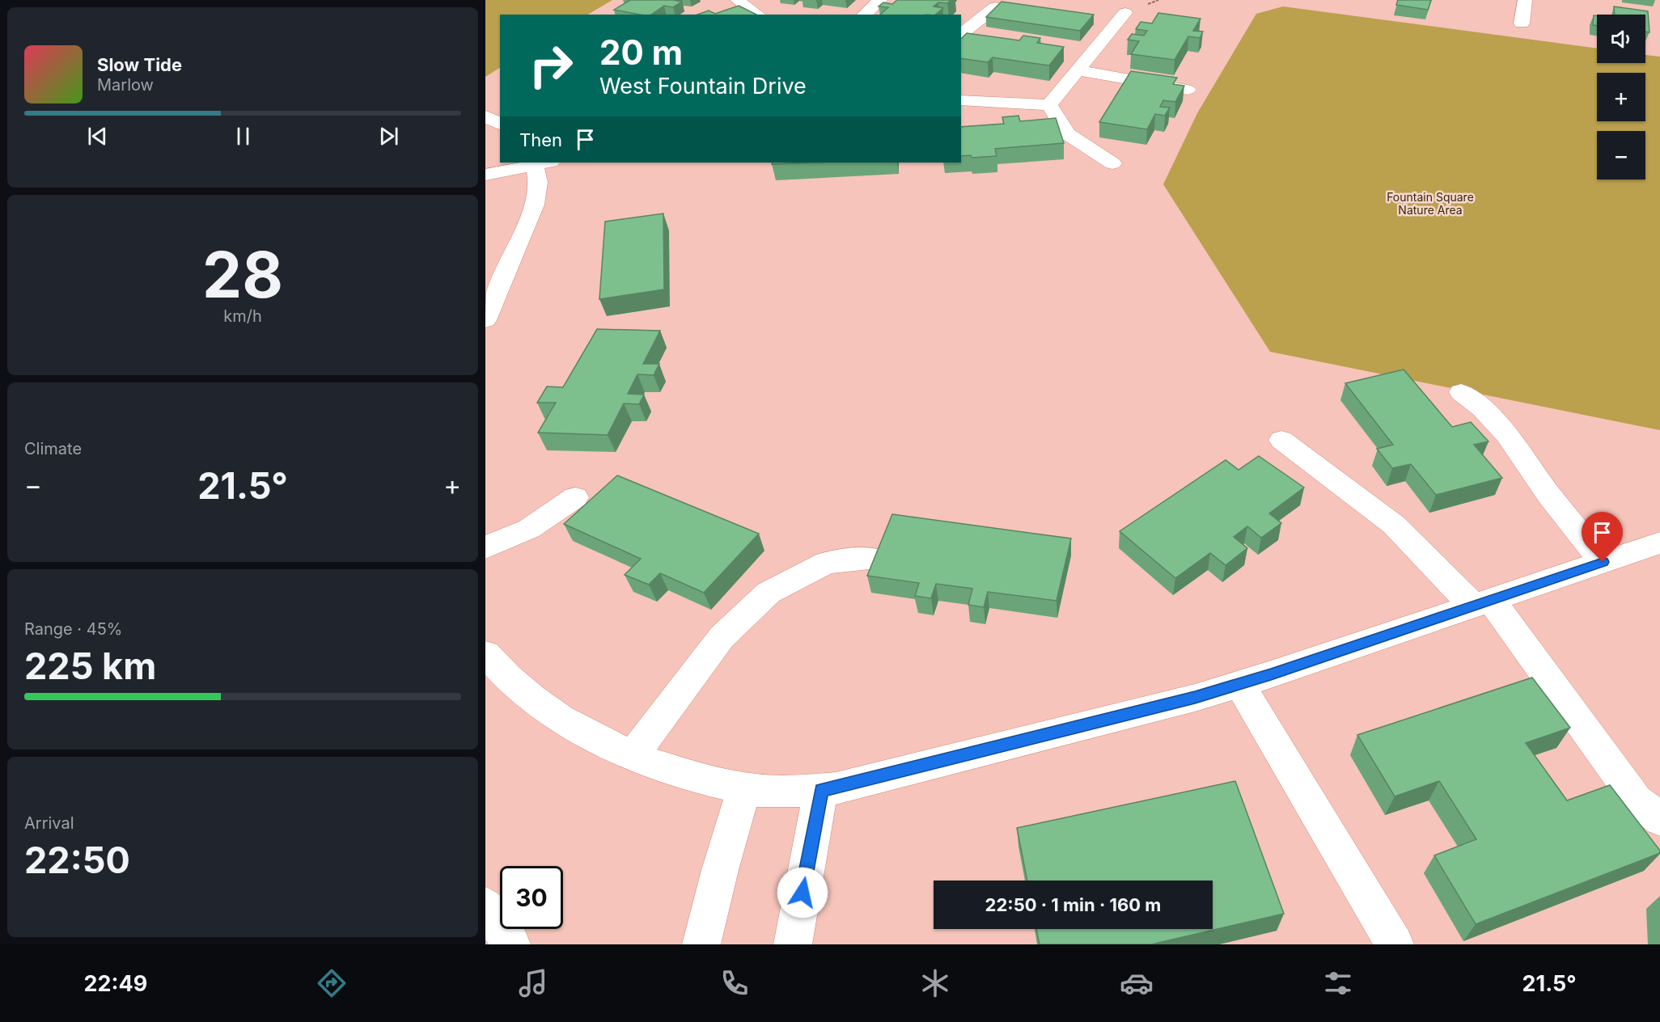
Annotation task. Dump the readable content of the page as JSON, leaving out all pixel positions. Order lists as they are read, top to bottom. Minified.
{"parks":["Fountain Square Nature Area"],"page":{"map_buttons":["+","−"],"turn":["20 m","West Fountain Drive"],"song":["Slow Tide","Marlow"],"then":"Then","tile":[["28","km/h"],"Climate",["Range · 45%","225 km"],["Arrival","22:50"]],"heat":["−","21.5°","+"],"limit":"30","trip":"22:50 · 1 min · 160 m","tabs":["22:49","21.5°"]}}
